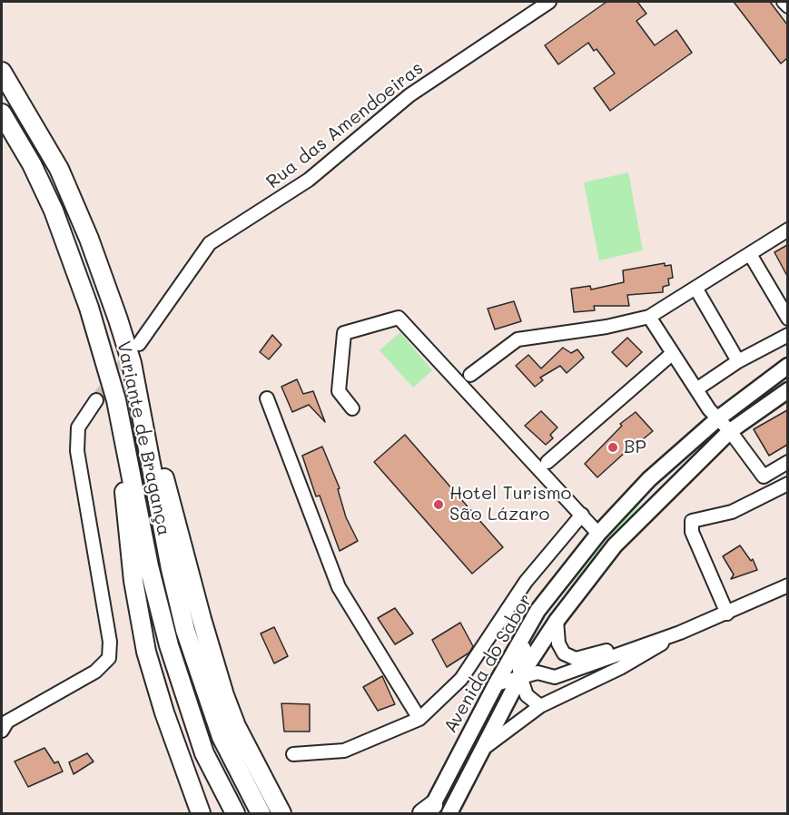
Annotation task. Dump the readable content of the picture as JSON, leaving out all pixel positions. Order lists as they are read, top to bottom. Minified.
{"streets":{"highway":["Variante de Bragança"],"main road":["Avenida do Sabor"],"street":["Rua das Amendoeiras"]},"places":["BP","Hotel Turismo São Lázaro"]}
